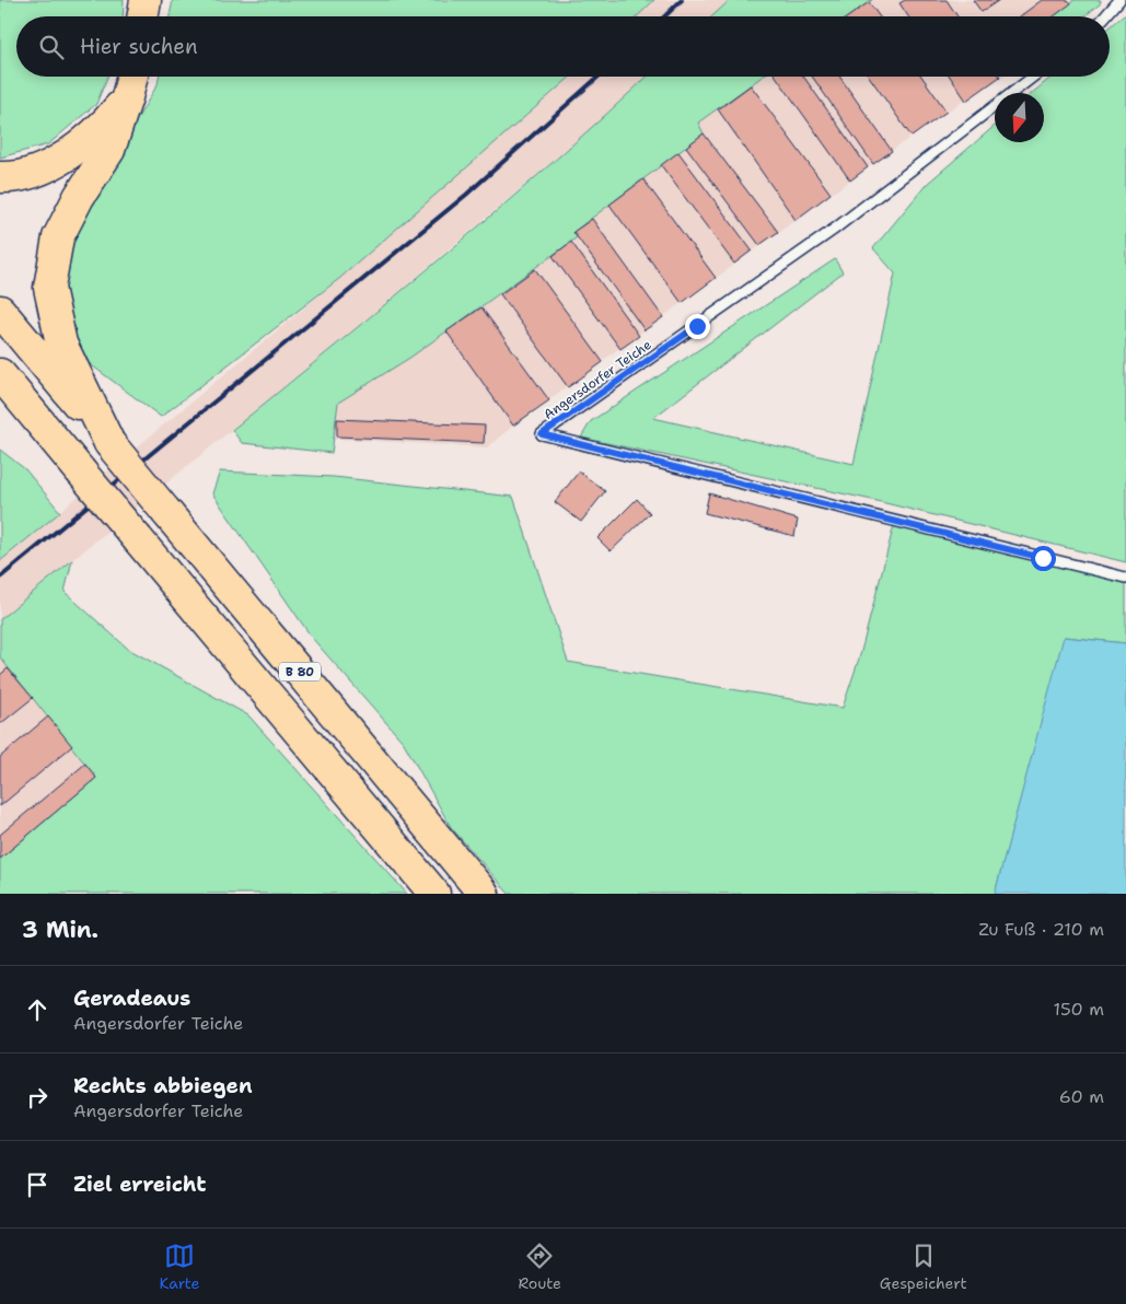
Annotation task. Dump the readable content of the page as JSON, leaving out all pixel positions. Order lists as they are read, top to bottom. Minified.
{"streets":{"highway":["B 80"],"lane":["Angersdorfer Teiche"]},"north":"bottom","page":{"search":"Hier suchen","heading":["3 Min.","Zu Fuß · 210 m"],"list":[["Geradeaus","Angersdorfer Teiche","150 m"],["Rechts abbiegen","Angersdorfer Teiche","60 m"],"Ziel erreicht"],"nav":["Karte","Route","Gespeichert"]}}
